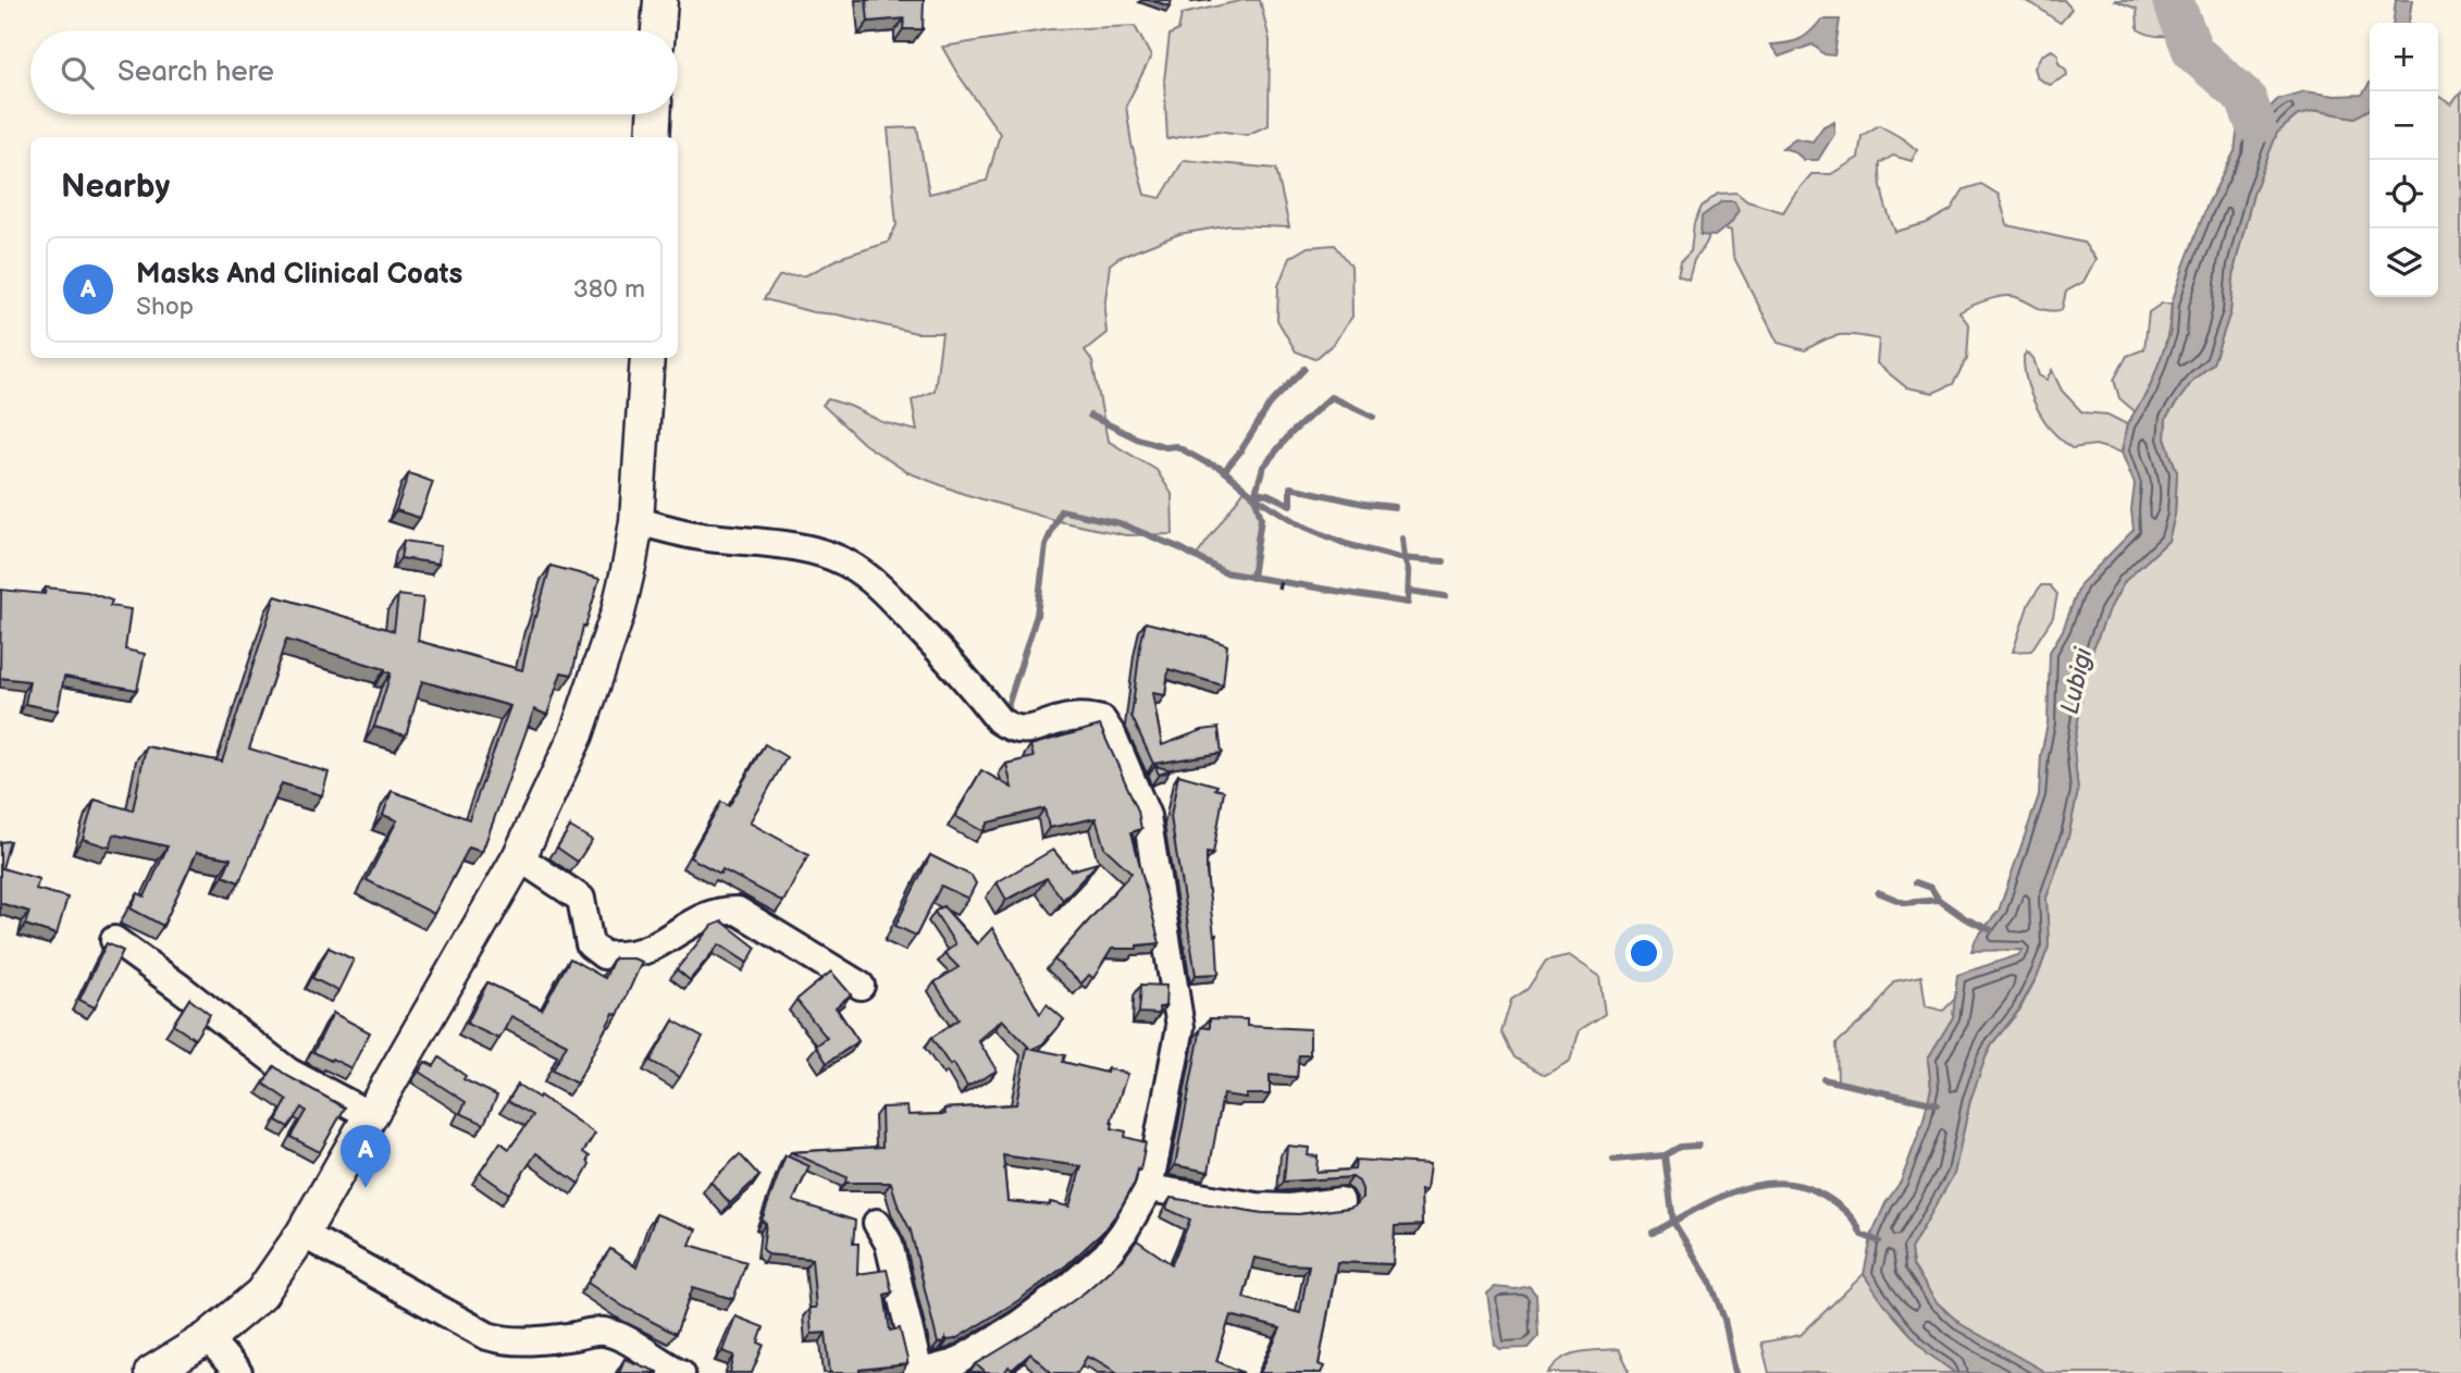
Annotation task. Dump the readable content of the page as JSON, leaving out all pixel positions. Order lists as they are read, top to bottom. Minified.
{"water":["Lubigi"],"page":{"map_buttons":["+","−"],"search":"Search here","heading":"Nearby","list":[{"mark":"A","name":"Masks And Clinical Coats","note":"Shop","value":"380 m"}],"pins":"A"}}
